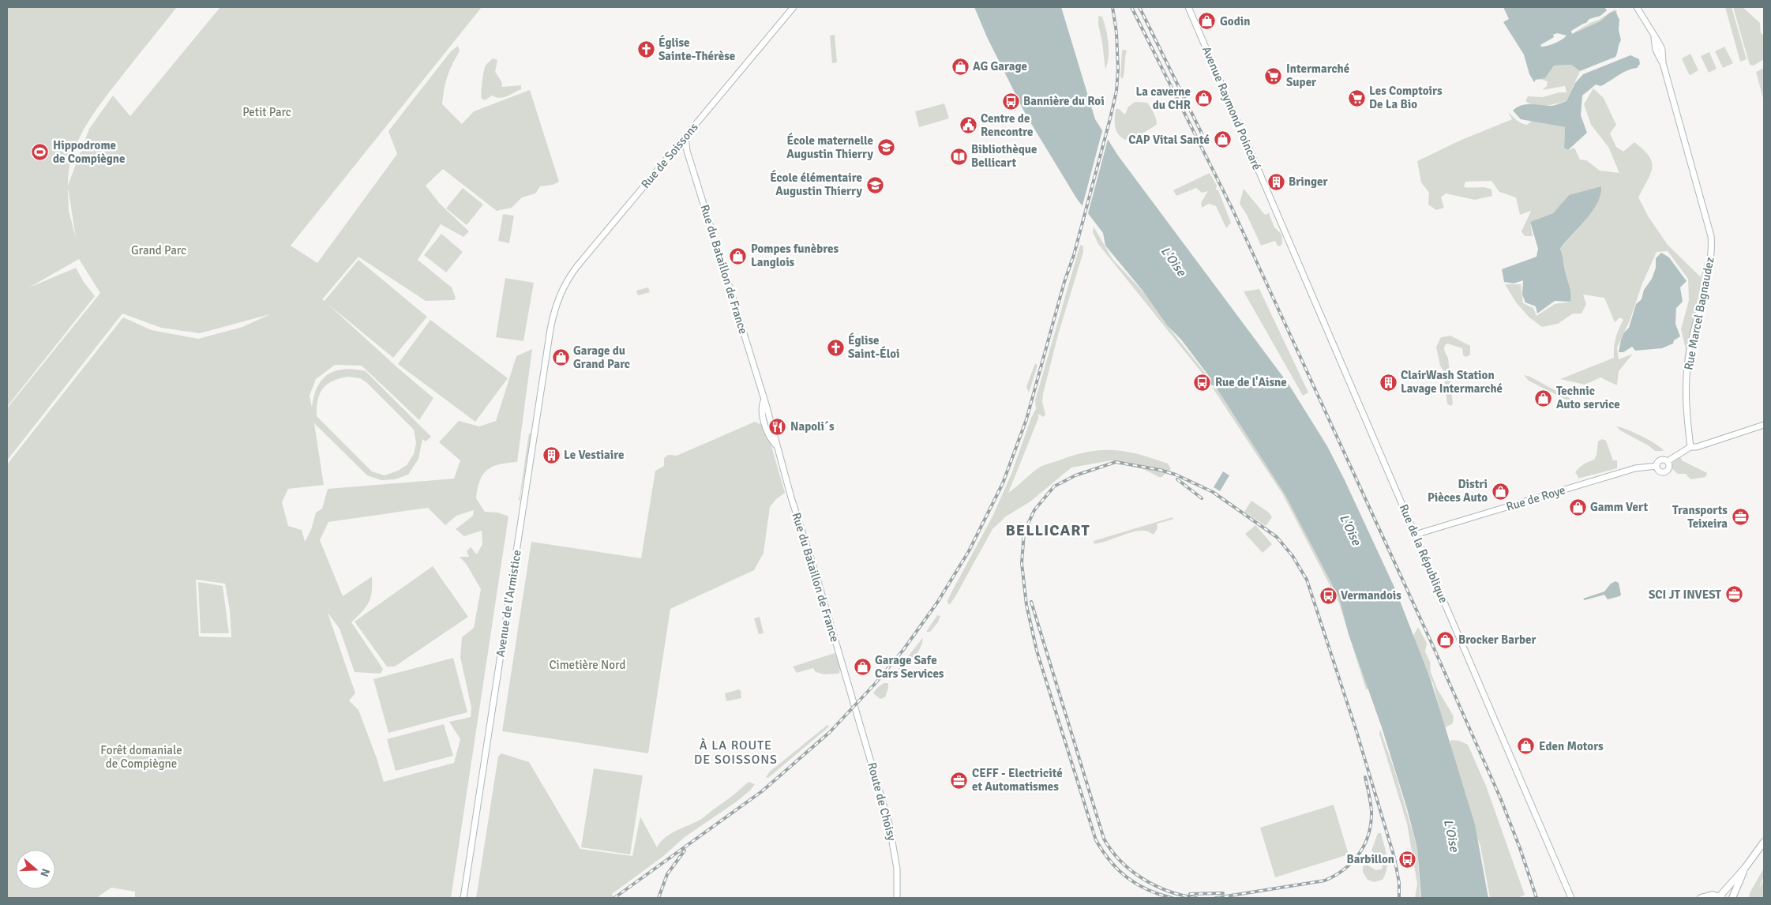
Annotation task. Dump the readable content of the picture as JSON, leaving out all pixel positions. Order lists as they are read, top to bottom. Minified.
{"streets":{"main road":["Avenue Raymond Poincaré","Rue de Soissons","Rue du Bataillon de France","Rue Marcel Bagnaudez","Rue de Roye","Rue de la République","Avenue de l'Armistice","Route de Choisy"]},"crossings":[["Avenue Raymond Poincaré","Rue de la République"],["Rue de Soissons","Rue du Bataillon de France"],["Rue de Soissons","Avenue de l'Armistice"],["Rue du Bataillon de France","Route de Choisy"],["Rue de Roye","Rue de la République"]],"districts":["BELLICART","À LA ROUTE DE SOISSONS"],"water":["L'Oise"],"parks":["Petit Parc","Grand Parc","Cimetière Nord","Forêt domaniale de Compiègne"],"places":{"shop":["Godin","AG Garage","La caverne du CHR","CAP Vital Santé","Pompes funèbres Langlois","Garage du Grand Parc","Technic Auto service","Distri Pièces Auto","Gamm Vert","Brocker Barber","Garage Safe Cars Services","Eden Motors"],"church":["Église Sainte-Thérèse","Église Saint-Éloi"],"supermarket":["Intermarché Super","Les Comptoirs De La Bio"],"bus stop":["Bannière du Roi","Rue de l'Aisne","Vermandois","Barbillon"],"public building":["Centre de Rencontre"],"school or university":["École maternelle Augustin Thierry","École élémentaire Augustin Thierry"],"sports":["Hippodrome de Compiègne"],"library":["Bibliothèque Bellicart"],"building":["Bringer","ClairWash Station Lavage Intermarché","Le Vestiaire"],"restaurant":["Napoli´s"],"office":["Transports Teixeira","SCI JT INVEST","CEFF - Electricité et Automatismes"]},"north":"right"}
